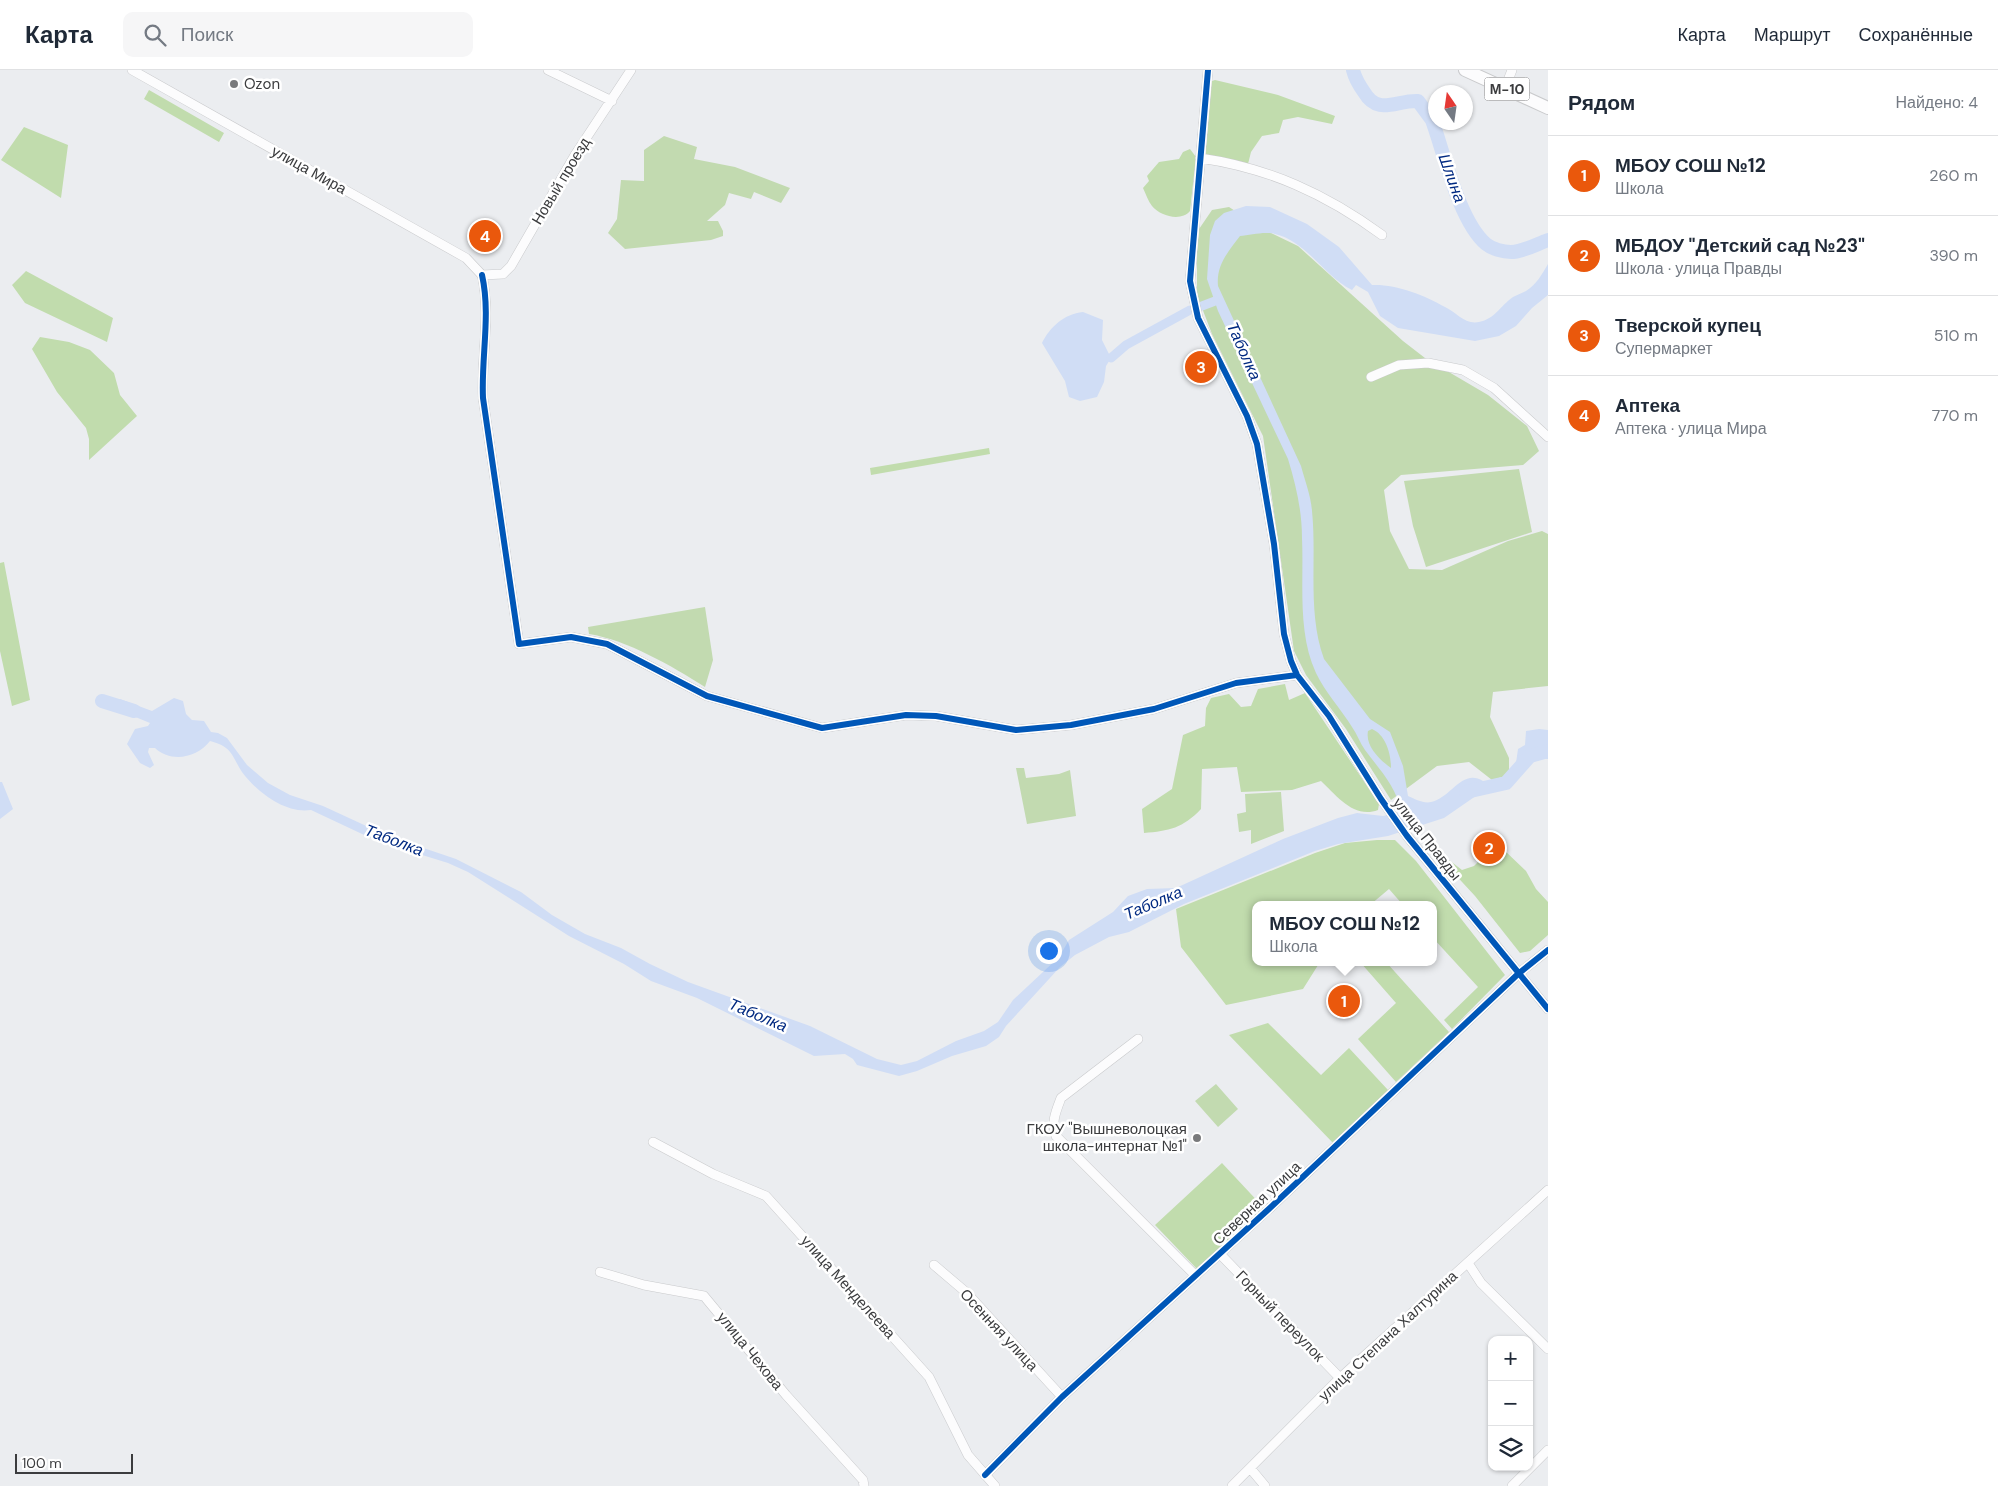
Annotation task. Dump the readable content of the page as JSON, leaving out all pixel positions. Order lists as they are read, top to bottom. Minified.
{"streets":{"highway":["М-10"],"street":["улица Мира","Новый проезд","улица Правды","Северная улица","улица Менделеева","Горный переулок","Осенняя улица","улица Степана Халтурина","улица Чехова"]},"crossings":[["улица Мира","Новый проезд"],["улица Правды","Северная улица"],["Северная улица","улица Менделеева"],["Северная улица","Горный переулок"],["Северная улица","Осенняя улица"],["Горный переулок","улица Степана Халтурина"]],"water":["Шлина","Таболка"],"places":["Ozon","ГКОУ \"Вышневолоцкая школа-интернат №1\""],"scale_bar":"100 m","north":"top","page":{"header":"Карта","search":"Поиск","nav":["Карта","Маршрут","Сохранённые"],"heading":["Рядом","Найдено: 4"],"list":[{"mark":"1","name":"МБОУ СОШ №12","note":"Школа","value":"260 m"},{"mark":"2","name":"МБДОУ \"Детский сад №23\"","note":"Школа · улица Правды","value":"390 m"},{"mark":"3","name":"Тверской купец","note":"Супермаркет","value":"510 m"},{"mark":"4","name":"Аптека","note":"Аптека · улица Мира","value":"770 m"}],"pins":["4","3","2","1"],"popup":["МБОУ СОШ №12","Школа"],"map_buttons":["+","−"],"scale":"100 m"}}
